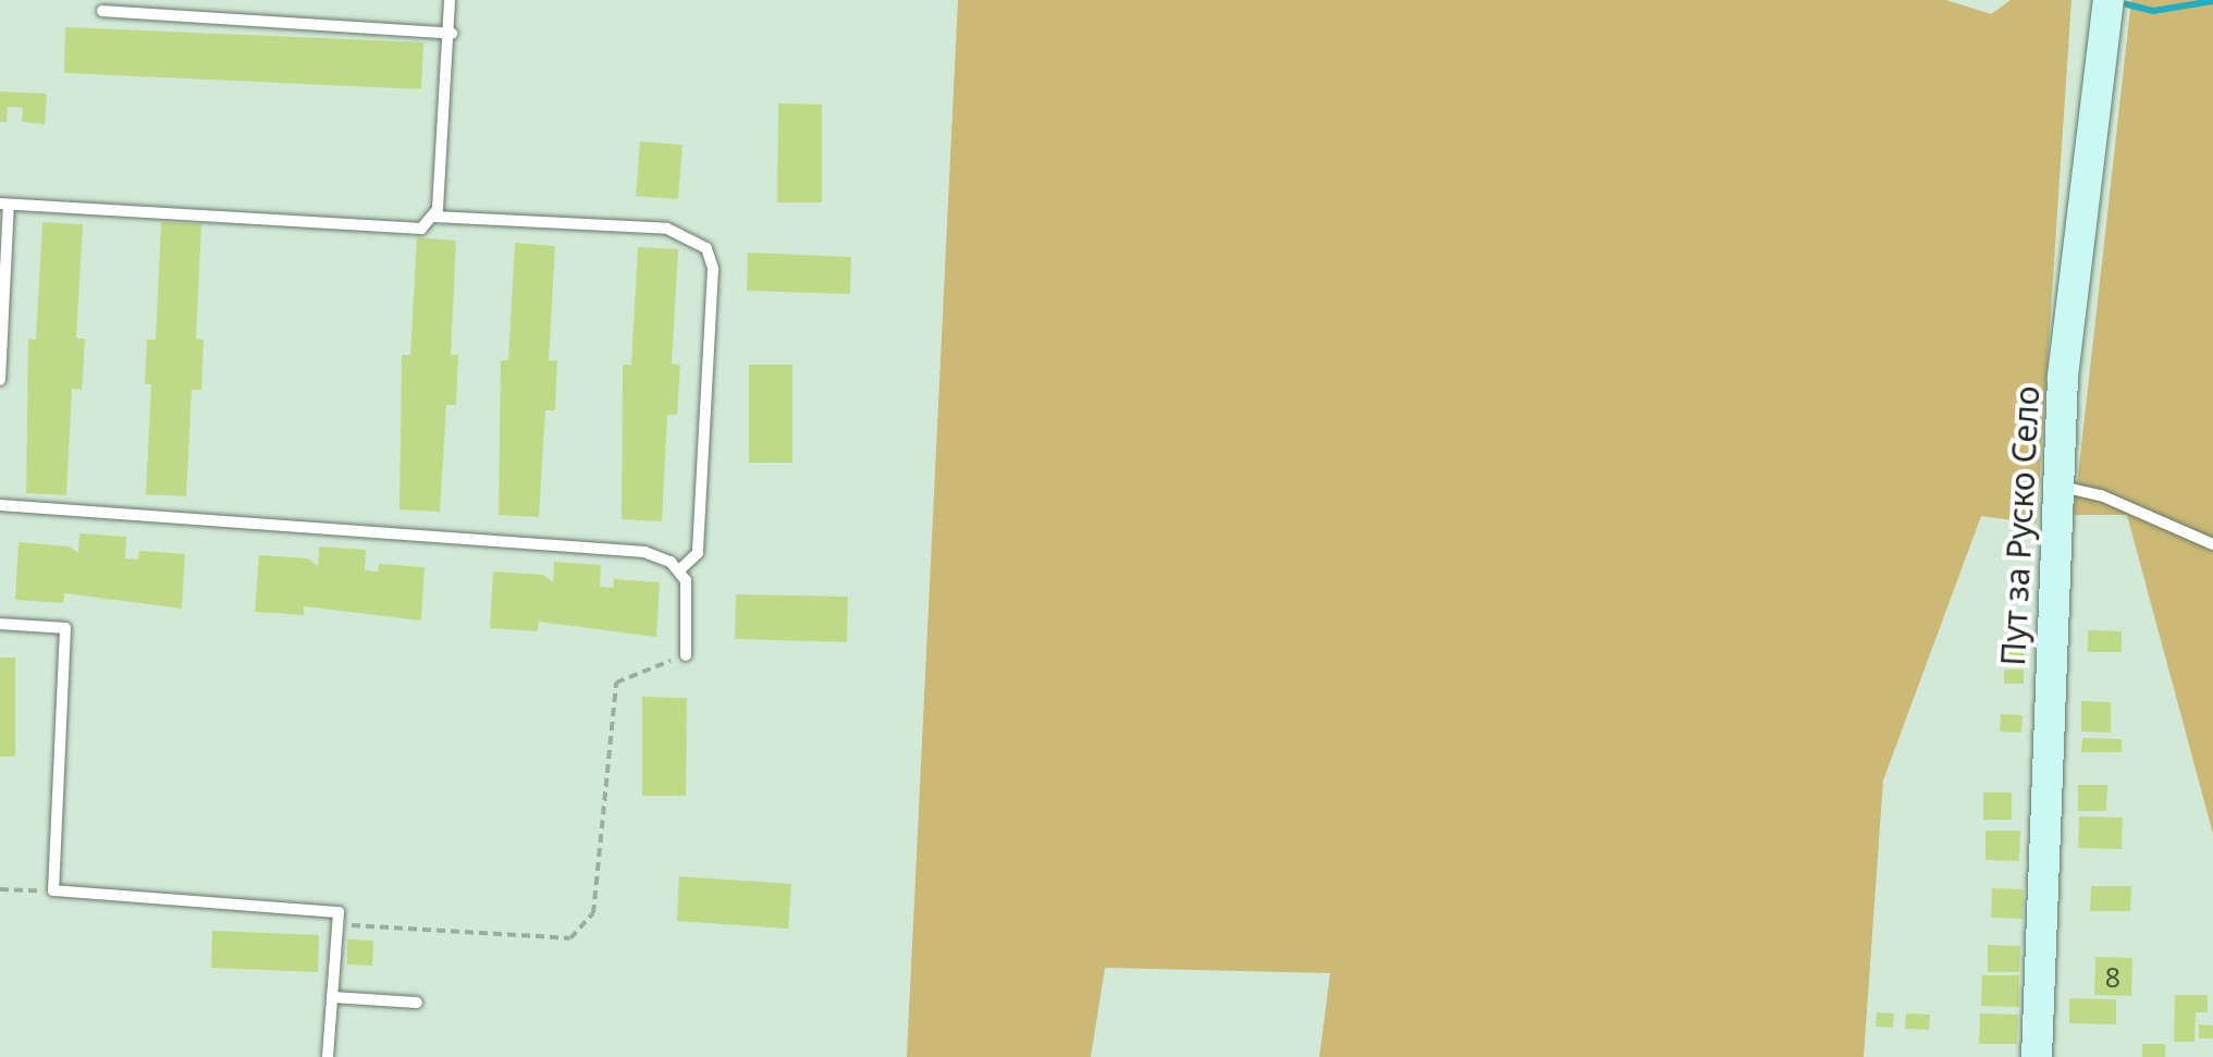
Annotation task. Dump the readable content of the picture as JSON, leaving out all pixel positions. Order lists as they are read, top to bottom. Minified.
{"streets":{"main road":["Пут за Руско Село"]},"house_numbers":["8"]}
